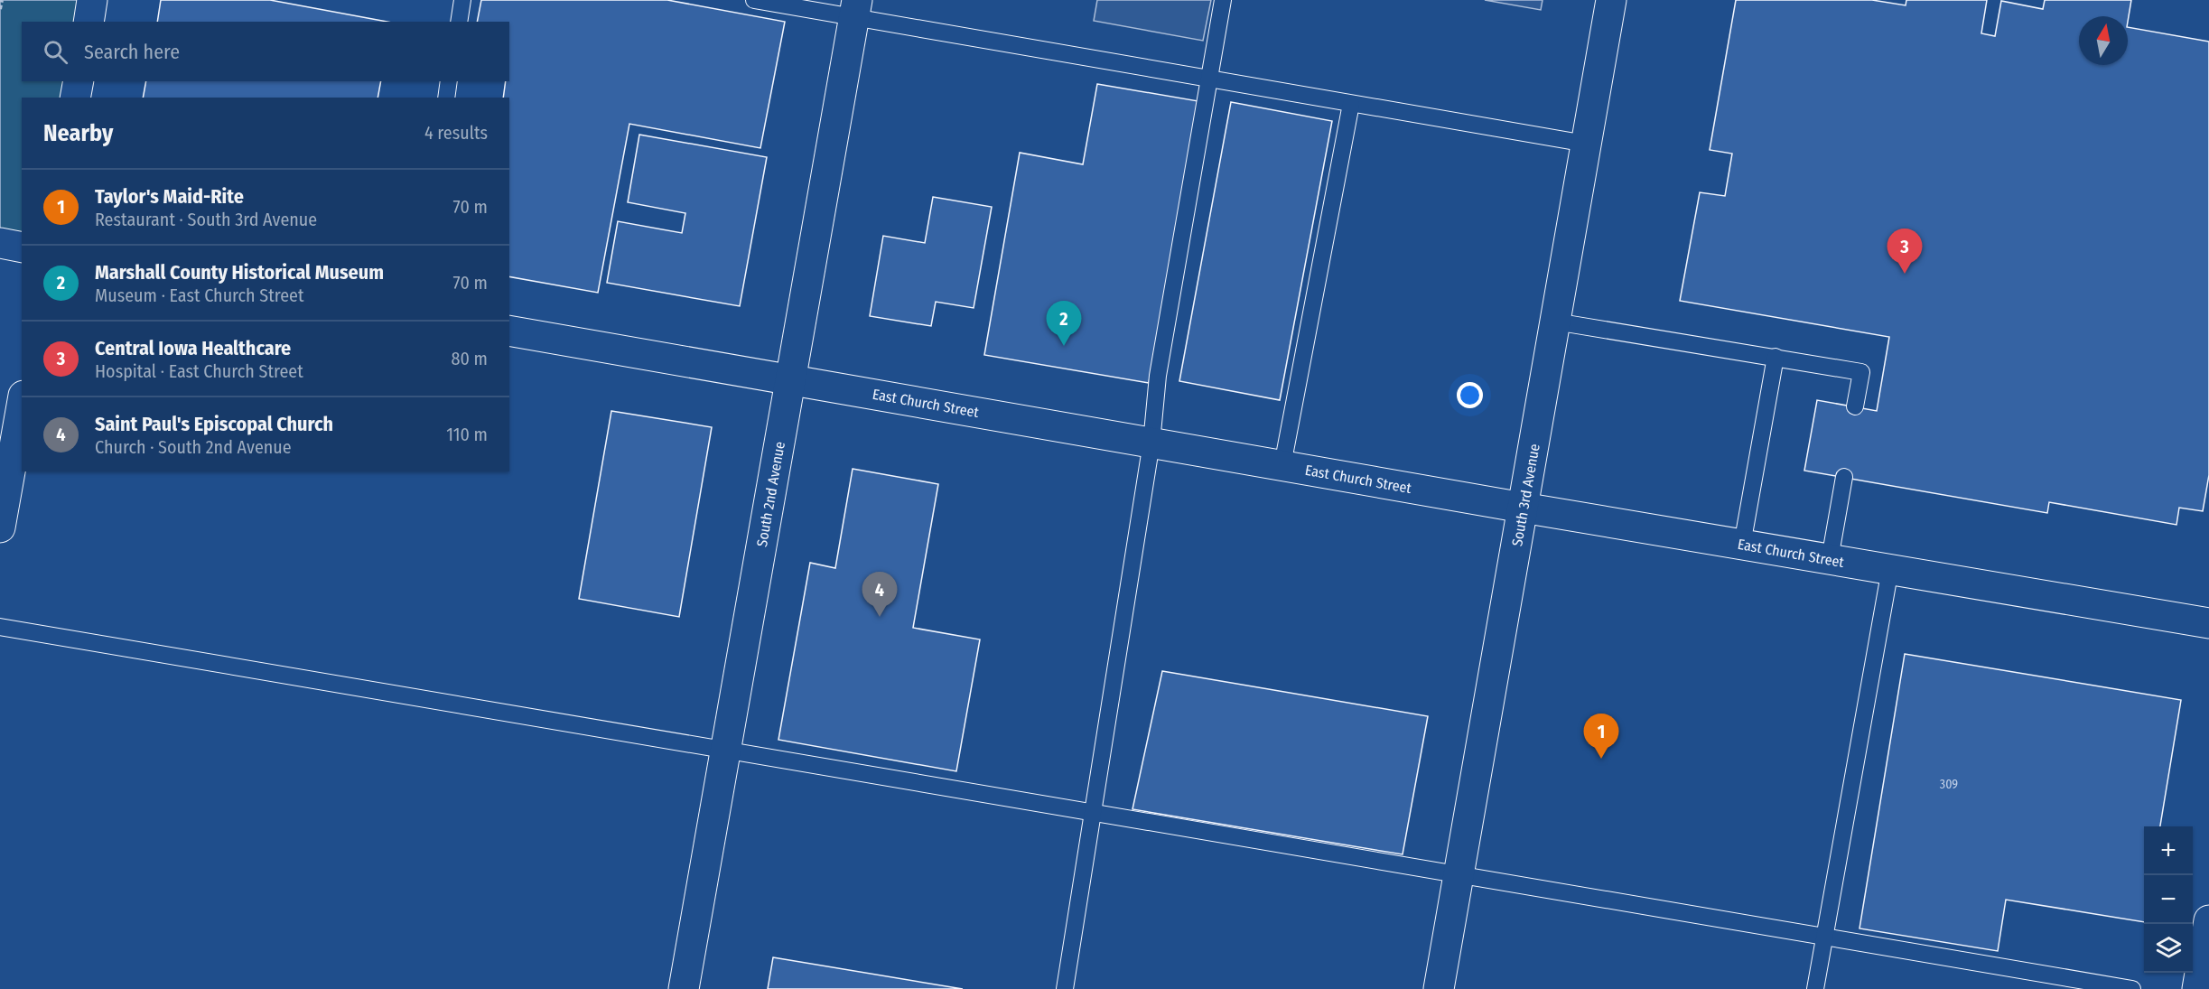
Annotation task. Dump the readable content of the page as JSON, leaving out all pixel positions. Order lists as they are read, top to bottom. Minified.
{"streets":{"street":["East Church Street","South 2nd Avenue","South 3rd Avenue"]},"crossings":[["East Church Street","South 2nd Avenue"],["East Church Street","South 3rd Avenue"]],"house_numbers":["309"],"north":"top","page":{"search":"Search here","heading":["Nearby","4 results"],"list":[{"mark":"1","name":"Taylor's Maid-Rite","note":"Restaurant · South 3rd Avenue","value":"70 m"},{"mark":"2","name":"Marshall County Historical Museum","note":"Museum · East Church Street","value":"70 m"},{"mark":"3","name":"Central Iowa Healthcare","note":"Hospital · East Church Street","value":"80 m"},{"mark":"4","name":"Saint Paul's Episcopal Church","note":"Church · South 2nd Avenue","value":"110 m"}],"pins":["3","2","4","1"],"map_buttons":["+","−"]}}
